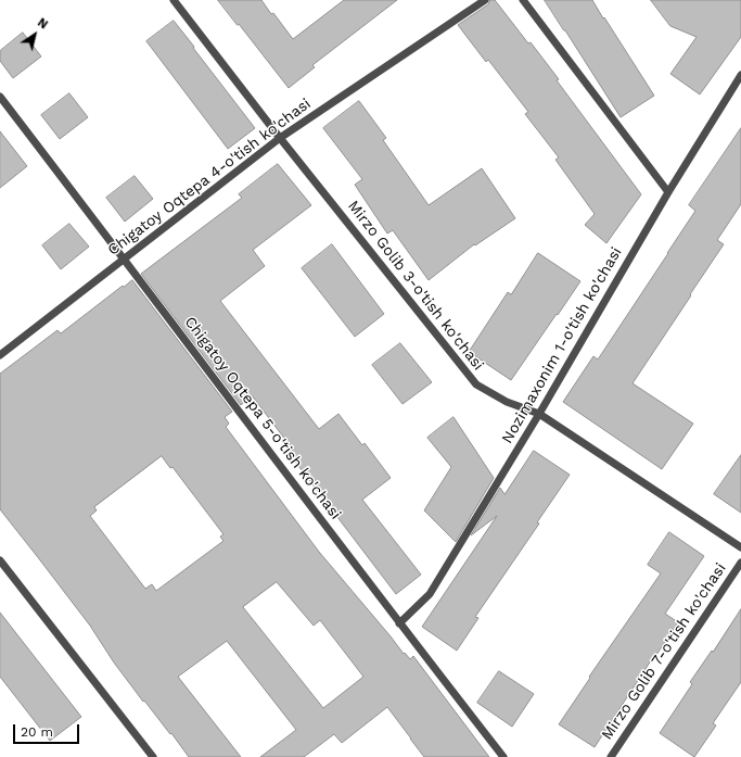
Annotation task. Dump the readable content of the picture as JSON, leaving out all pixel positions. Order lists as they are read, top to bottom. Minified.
{"streets":{"street":["Chigatoy Oqtepa 4-o'tish ko'chasi","Mirzo Golib 3-o'tish ko'chasi","Nozimaxonim 1-o'tish ko'chasi","Chigatoy Oqtepa 5-o'tish ko'chasi","Mirzo Golib 7-o'tish ko'chasi"]},"crossings":[["Chigatoy Oqtepa 4-o'tish ko'chasi","Mirzo Golib 3-o'tish ko'chasi"],["Chigatoy Oqtepa 4-o'tish ko'chasi","Chigatoy Oqtepa 5-o'tish ko'chasi"],["Mirzo Golib 3-o'tish ko'chasi","Nozimaxonim 1-o'tish ko'chasi"],["Nozimaxonim 1-o'tish ko'chasi","Chigatoy Oqtepa 5-o'tish ko'chasi"]],"scale_bar":"20 m","north":"top right"}
